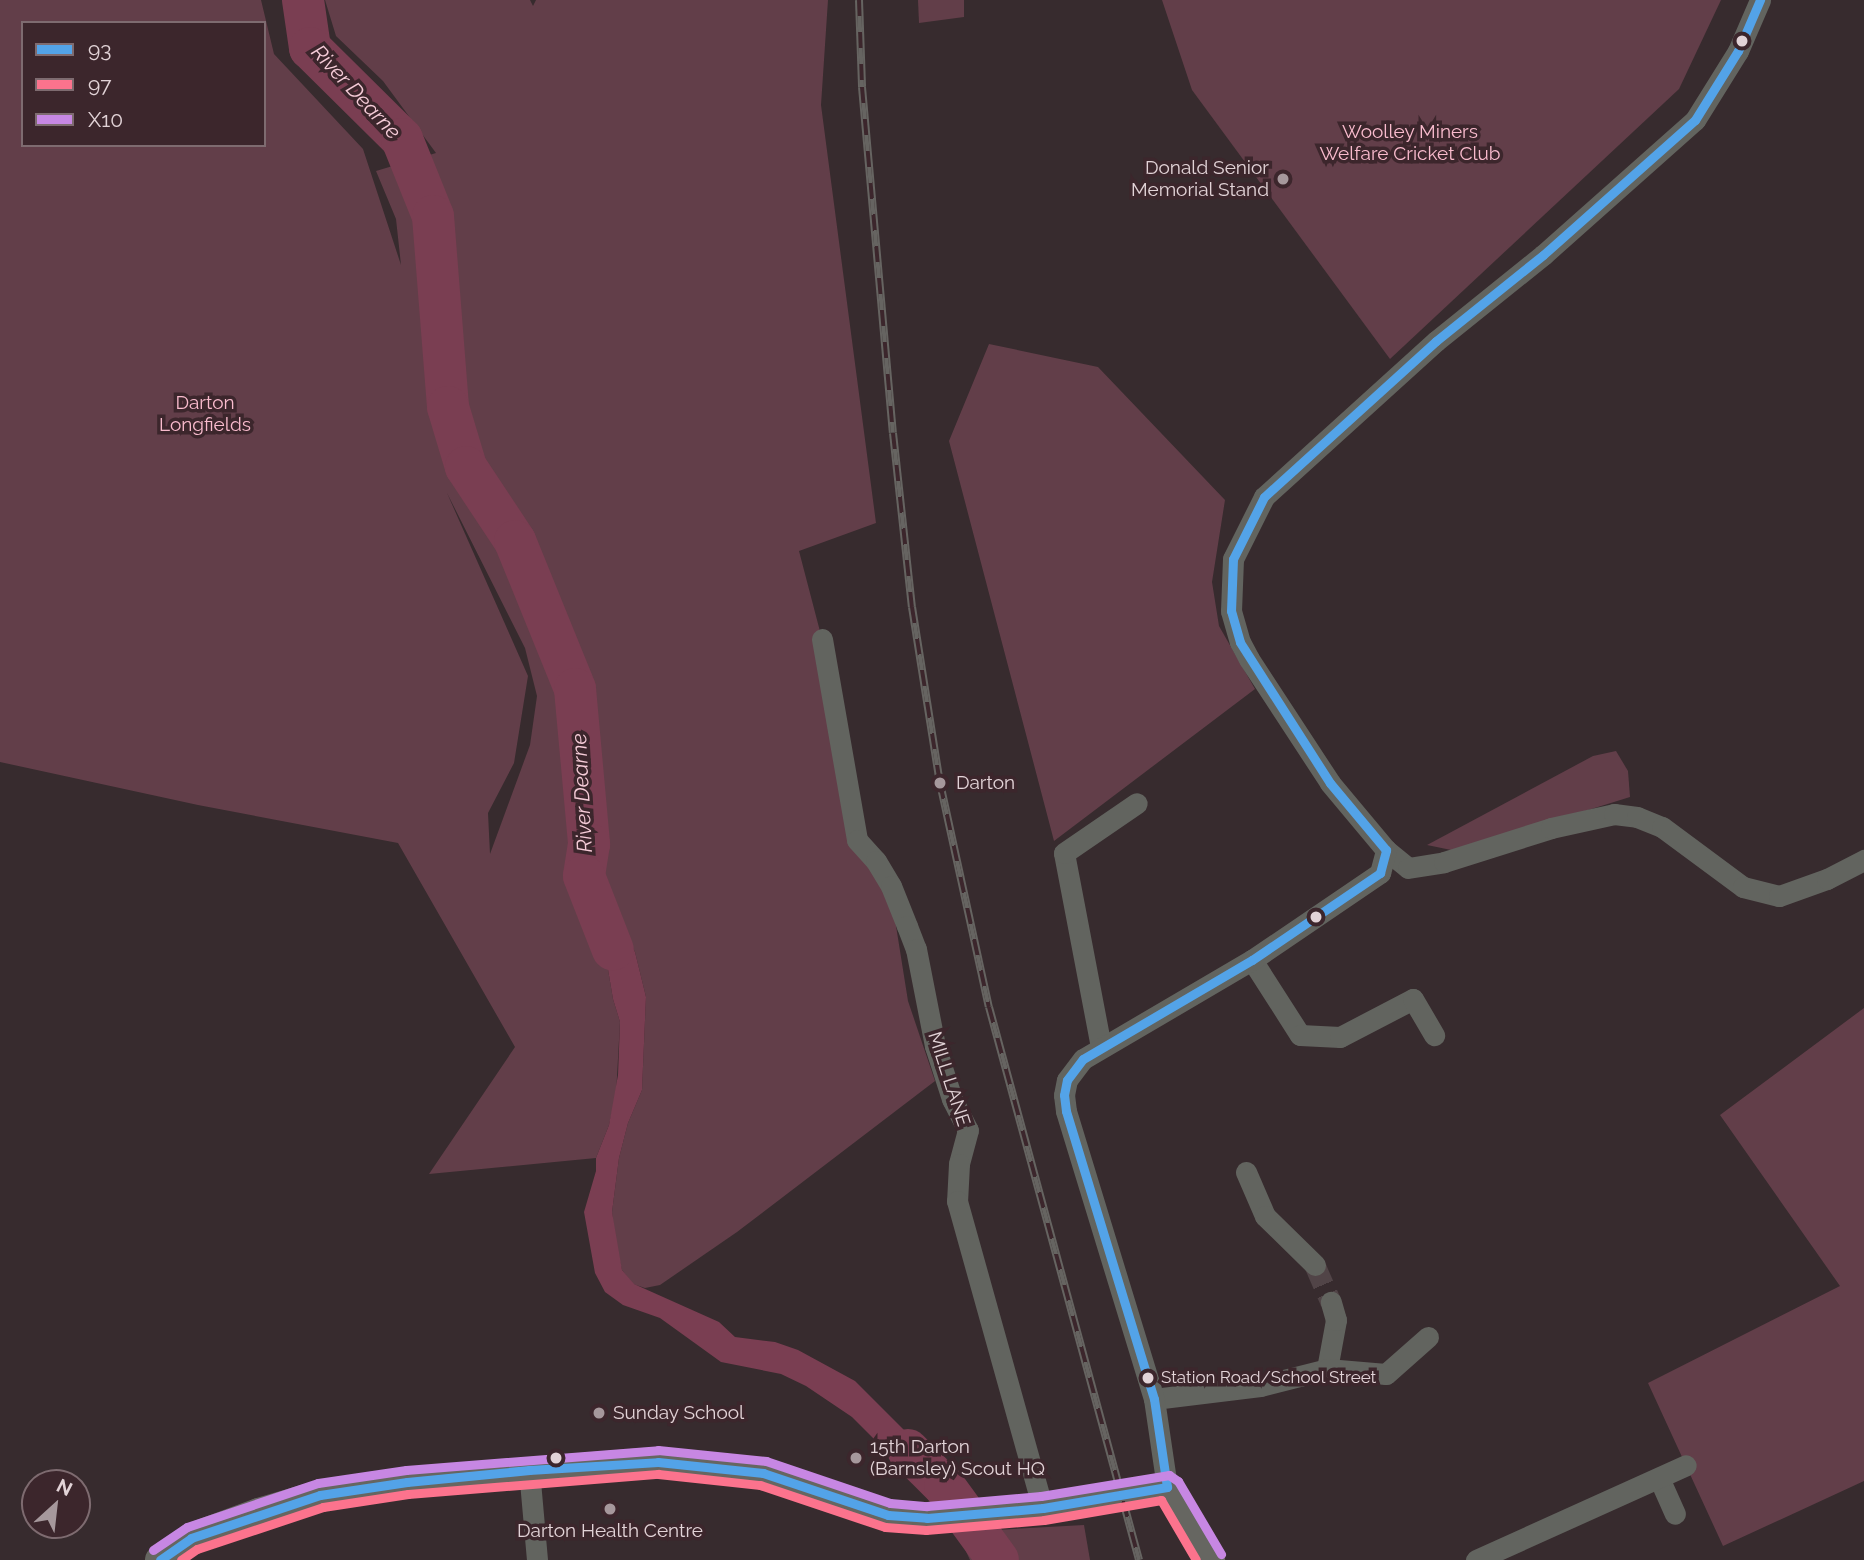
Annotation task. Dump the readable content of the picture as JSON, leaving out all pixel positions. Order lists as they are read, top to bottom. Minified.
{"streets":{"street":["MILL LANE"]},"water":["River Dearne"],"parks":["Woolley Miners Welfare Cricket Club","Darton Longfields"],"places":["Donald Senior Memorial Stand","Darton","Station Road/School Street","Sunday School","15th Darton (Barnsley) Scout HQ","Darton Health Centre"],"lines":["transit line 93","transit line X10","transit line 97"],"legend":["93","97","X10"],"north":"top right"}
